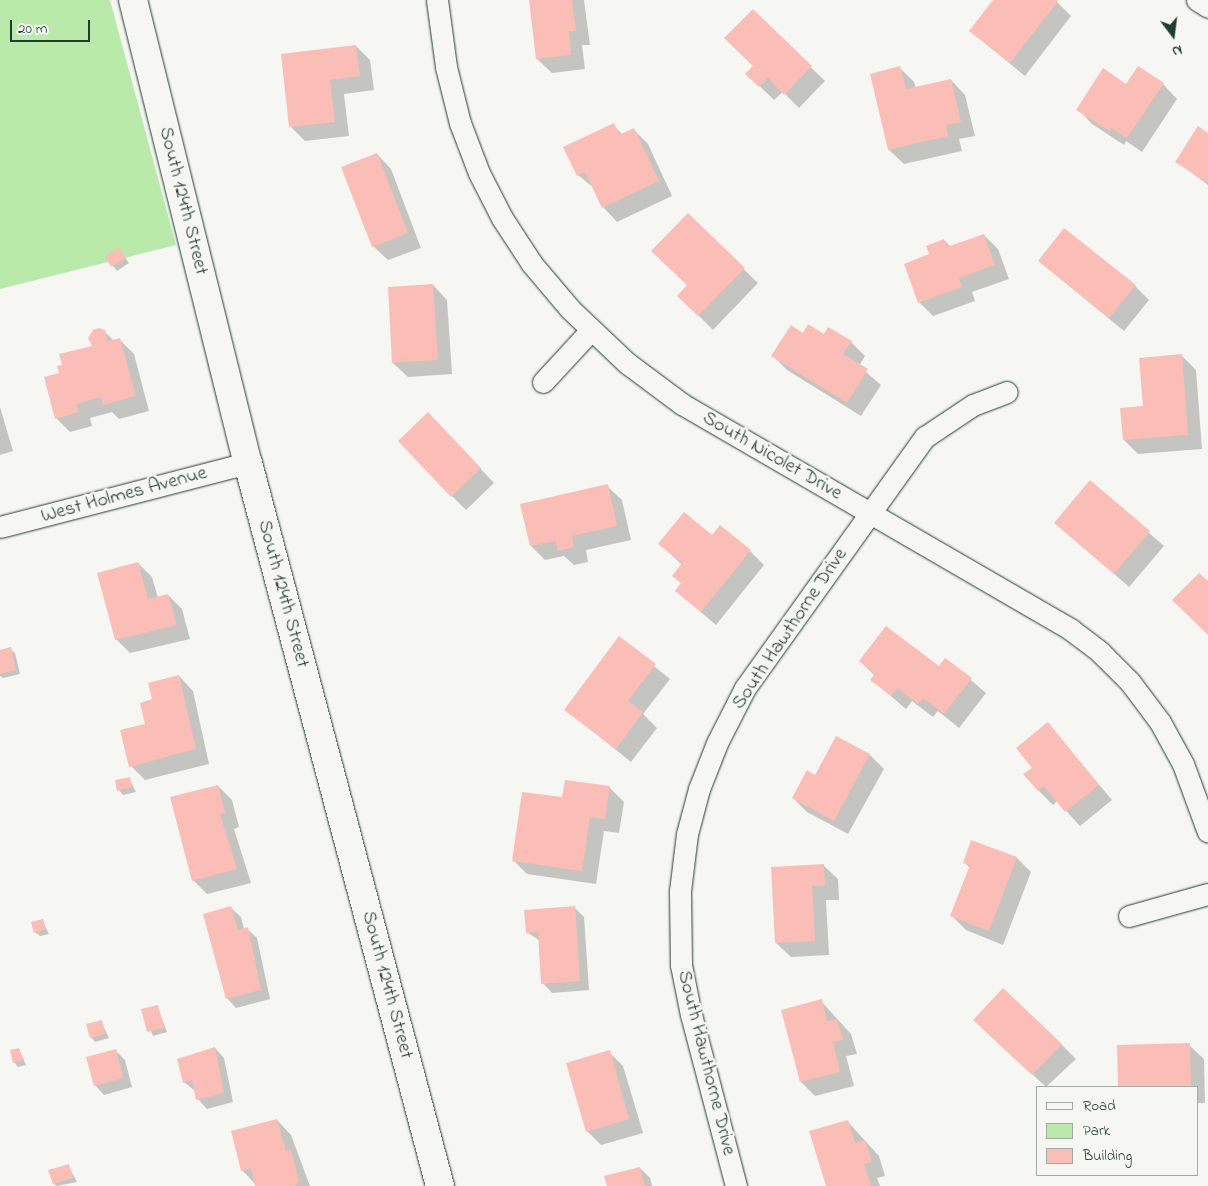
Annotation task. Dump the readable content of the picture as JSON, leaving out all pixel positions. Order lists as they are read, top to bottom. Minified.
{"streets":{"street":["South 124th Street","South Nicolet Drive","West Holmes Avenue","South Hawthorne Drive"]},"crossings":[["South 124th Street","West Holmes Avenue"],["South Nicolet Drive","South Hawthorne Drive"]],"legend":["Road","Park","Building"],"scale_bar":"20 m","north":"bottom"}
